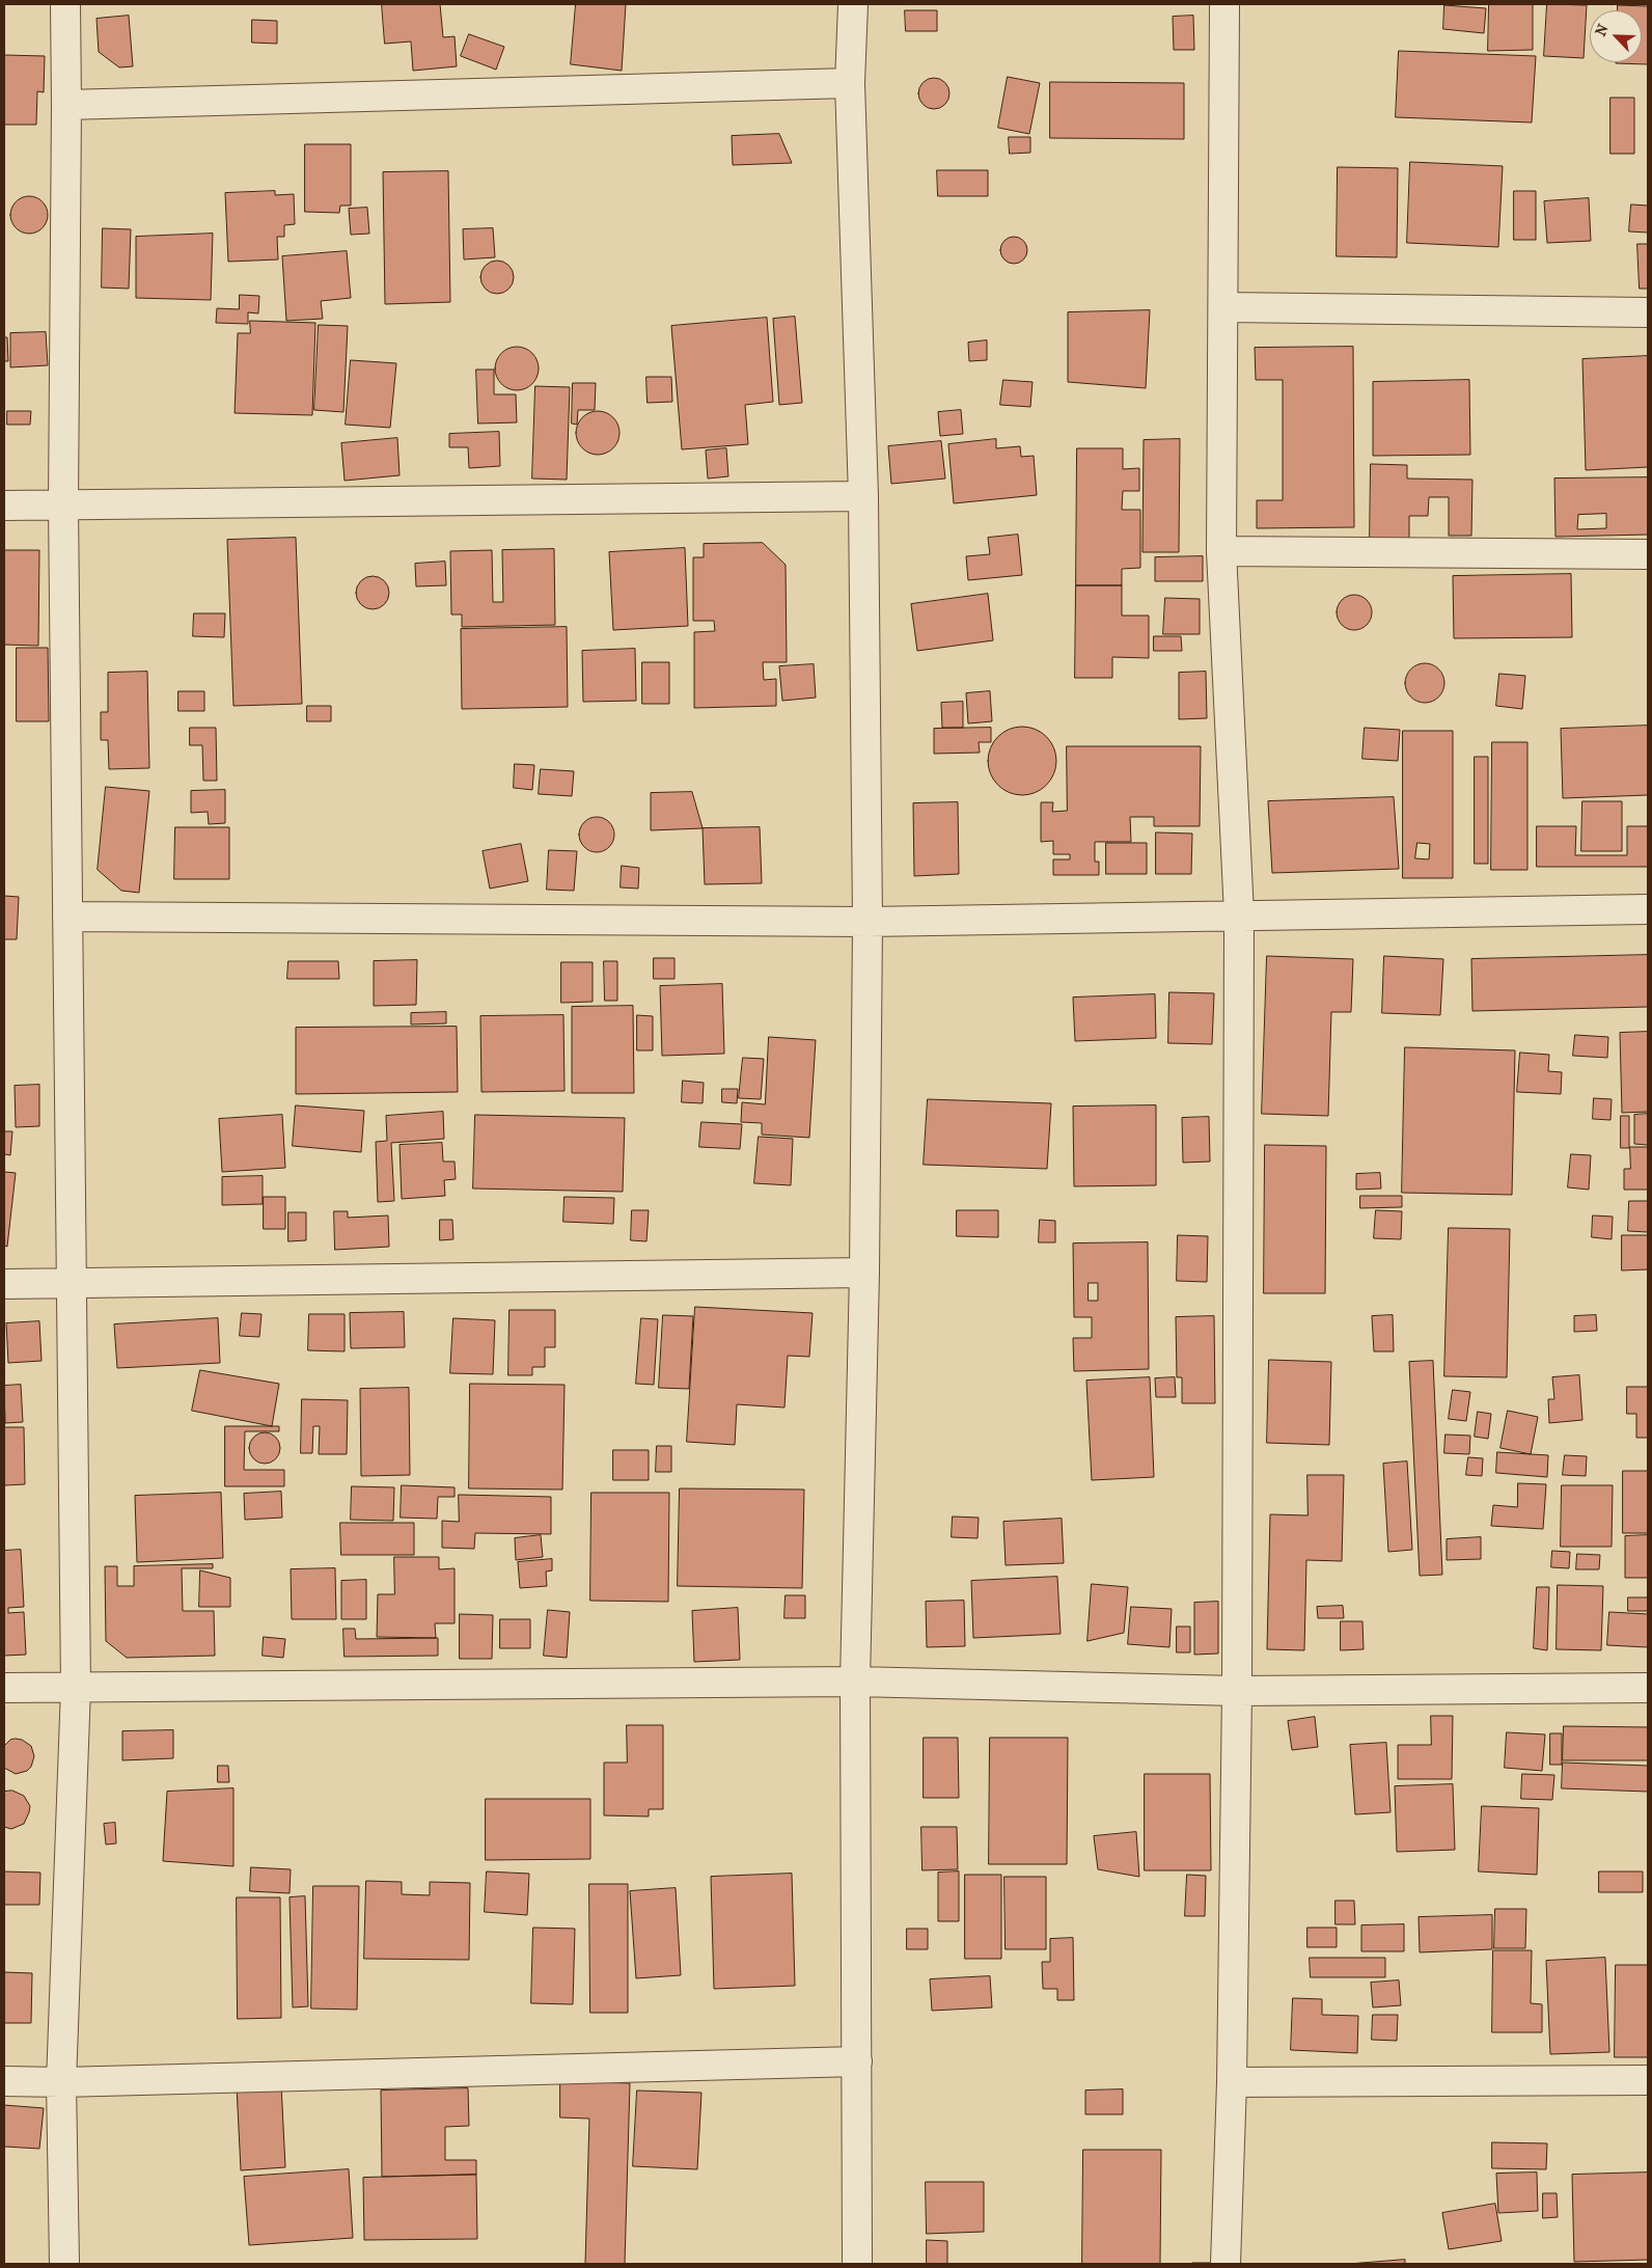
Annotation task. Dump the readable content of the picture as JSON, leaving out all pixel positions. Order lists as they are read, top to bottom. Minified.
{"north":"top left"}
